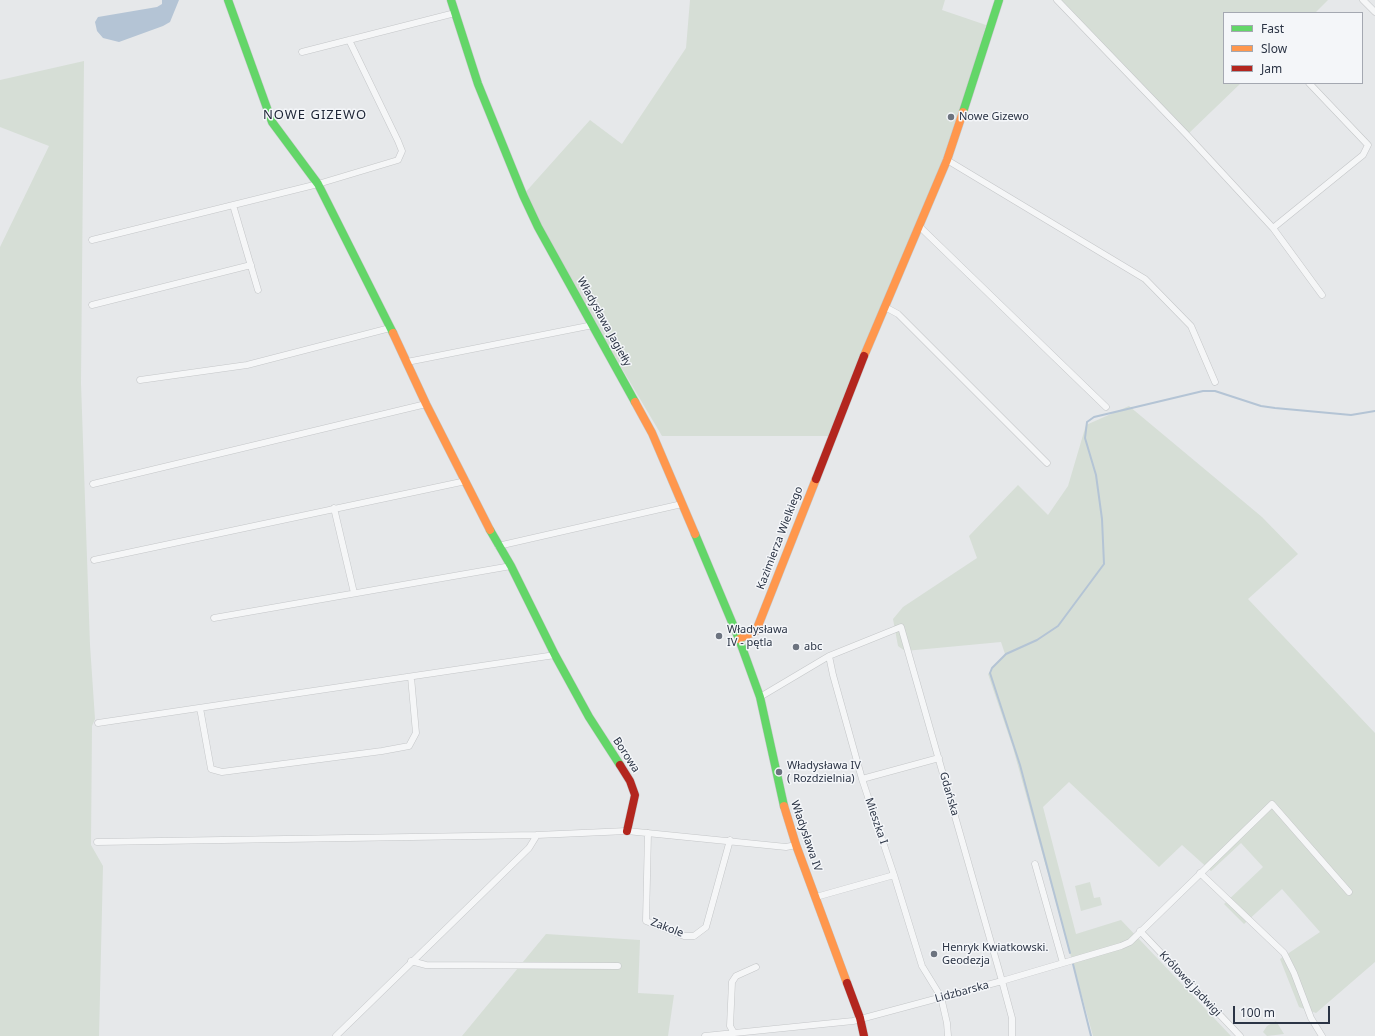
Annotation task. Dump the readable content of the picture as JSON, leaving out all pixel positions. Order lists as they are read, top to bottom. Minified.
{"streets":{"street":["Władysława Jagiełły","Kazimierza Wielkiego","Borowa","Gdańska","Mieszka I","Władysława IV","Zakole","Królowej Jadwigi","Lidzbarska"]},"crossings":[["Władysława Jagiełły","Kazimierza Wielkiego"],["Władysława Jagiełły","Władysława IV"],["Kazimierza Wielkiego","Władysława IV"],["Gdańska","Mieszka I"],["Gdańska","Lidzbarska"],["Mieszka I","Lidzbarska"],["Władysława IV","Lidzbarska"],["Królowej Jadwigi","Lidzbarska"]],"districts":["NOWE GIZEWO"],"places":["Nowe Gizewo","Władysława IV - pętla","abc","Władysława IV ( Rozdzielnia)","Henryk Kwiatkowski. Geodezja"],"legend":["Fast","Slow","Jam"],"scale_bar":"100 m"}
